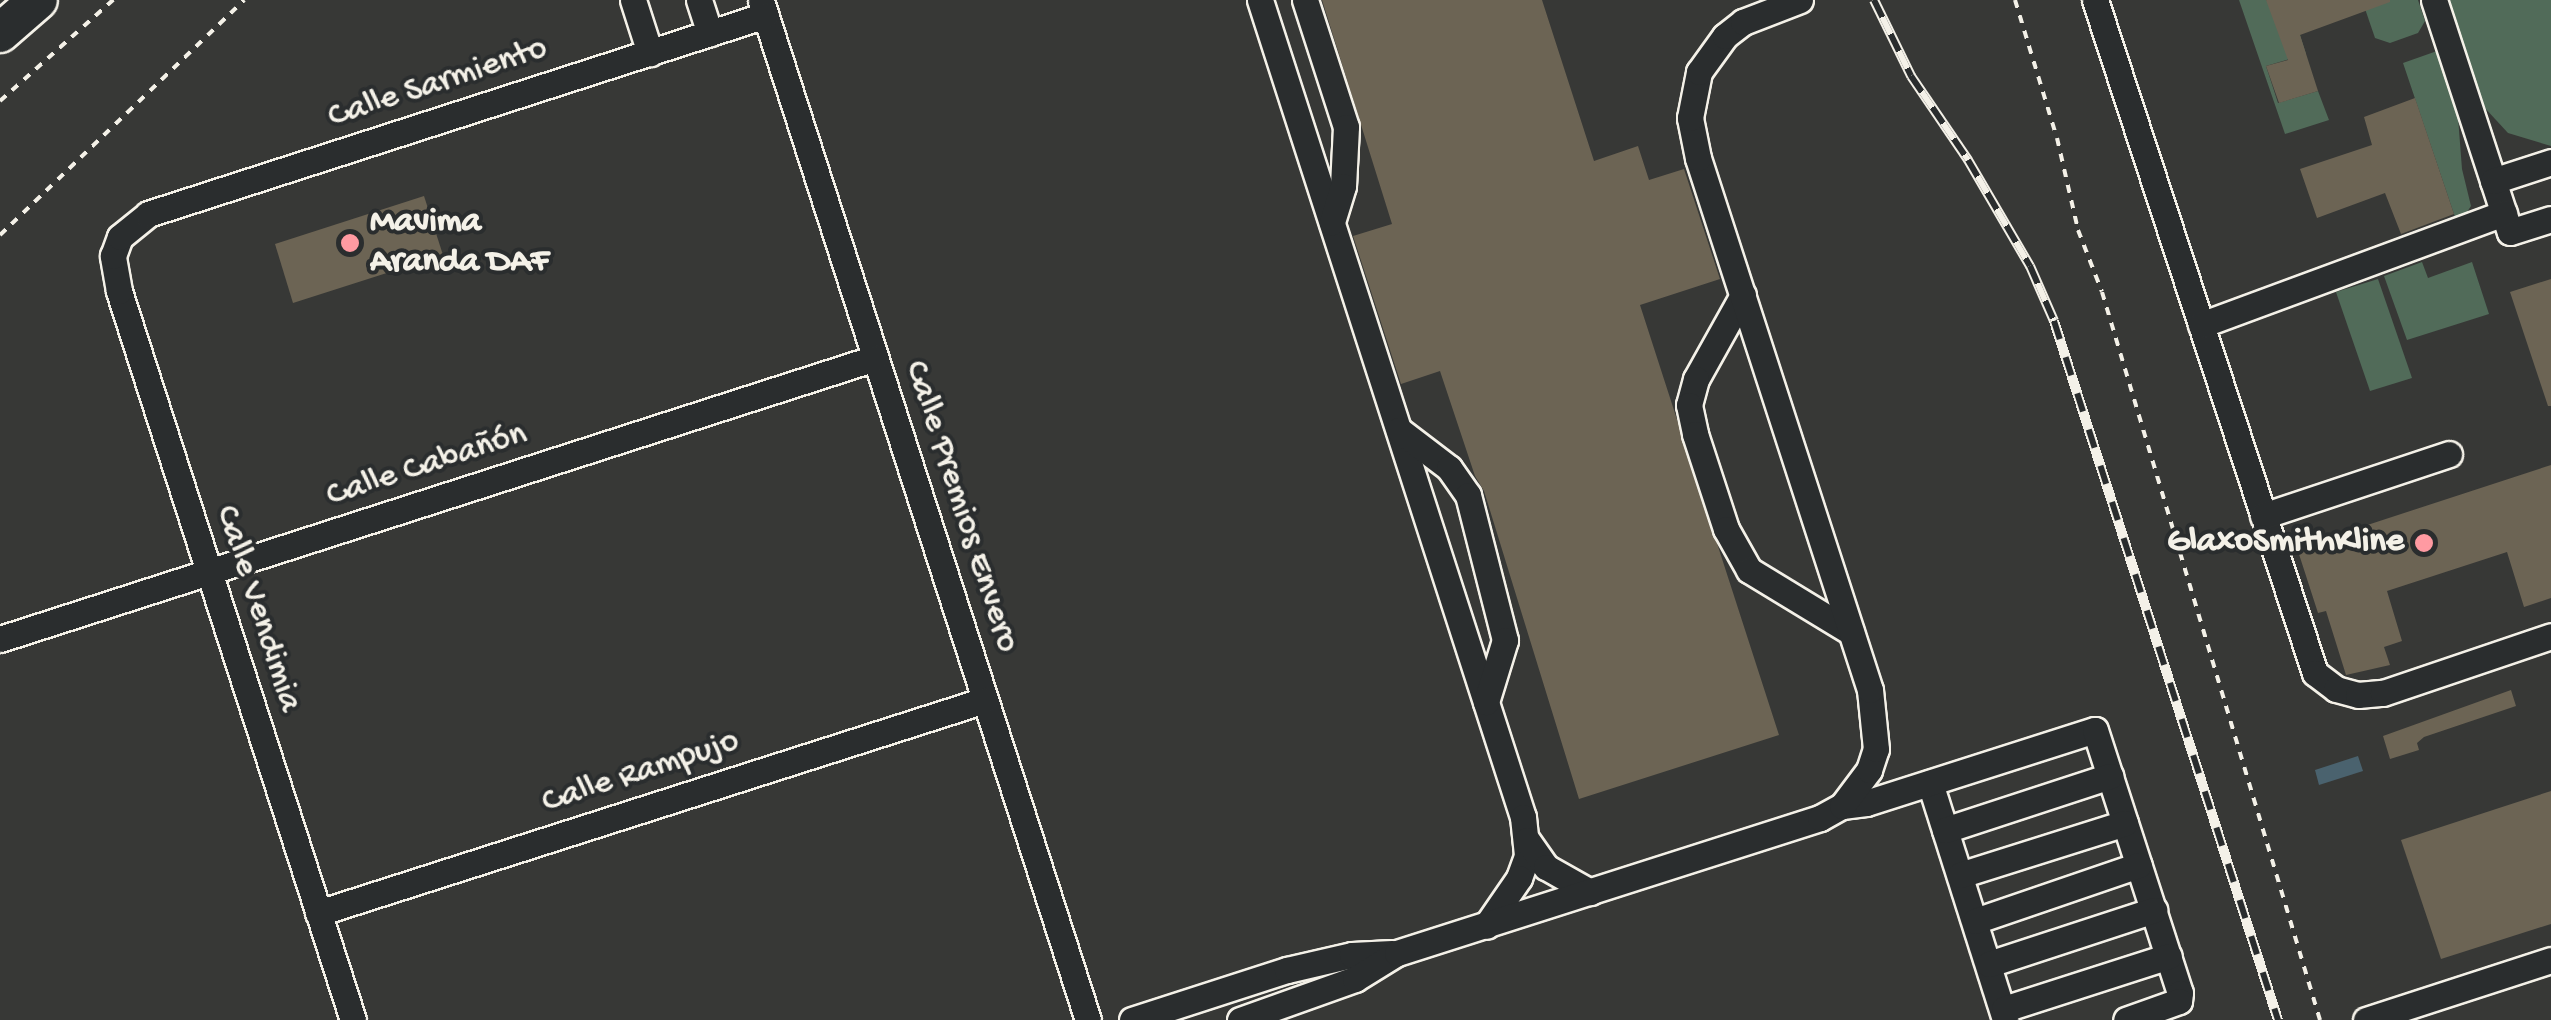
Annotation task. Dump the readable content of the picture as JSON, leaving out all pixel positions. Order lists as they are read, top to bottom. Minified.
{"streets":{"street":["Calle Sarmiento","Calle Cabañón","Calle Premios Envero","Calle Vendimia","Calle Rampujo"]},"crossings":[["Calle Sarmiento","Calle Premios Envero"],["Calle Sarmiento","Calle Vendimia"],["Calle Cabañón","Calle Premios Envero"],["Calle Cabañón","Calle Vendimia"],["Calle Premios Envero","Calle Rampujo"],["Calle Vendimia","Calle Rampujo"]],"places":["Mavima Aranda DAF","GlaxoSmithKline"]}
